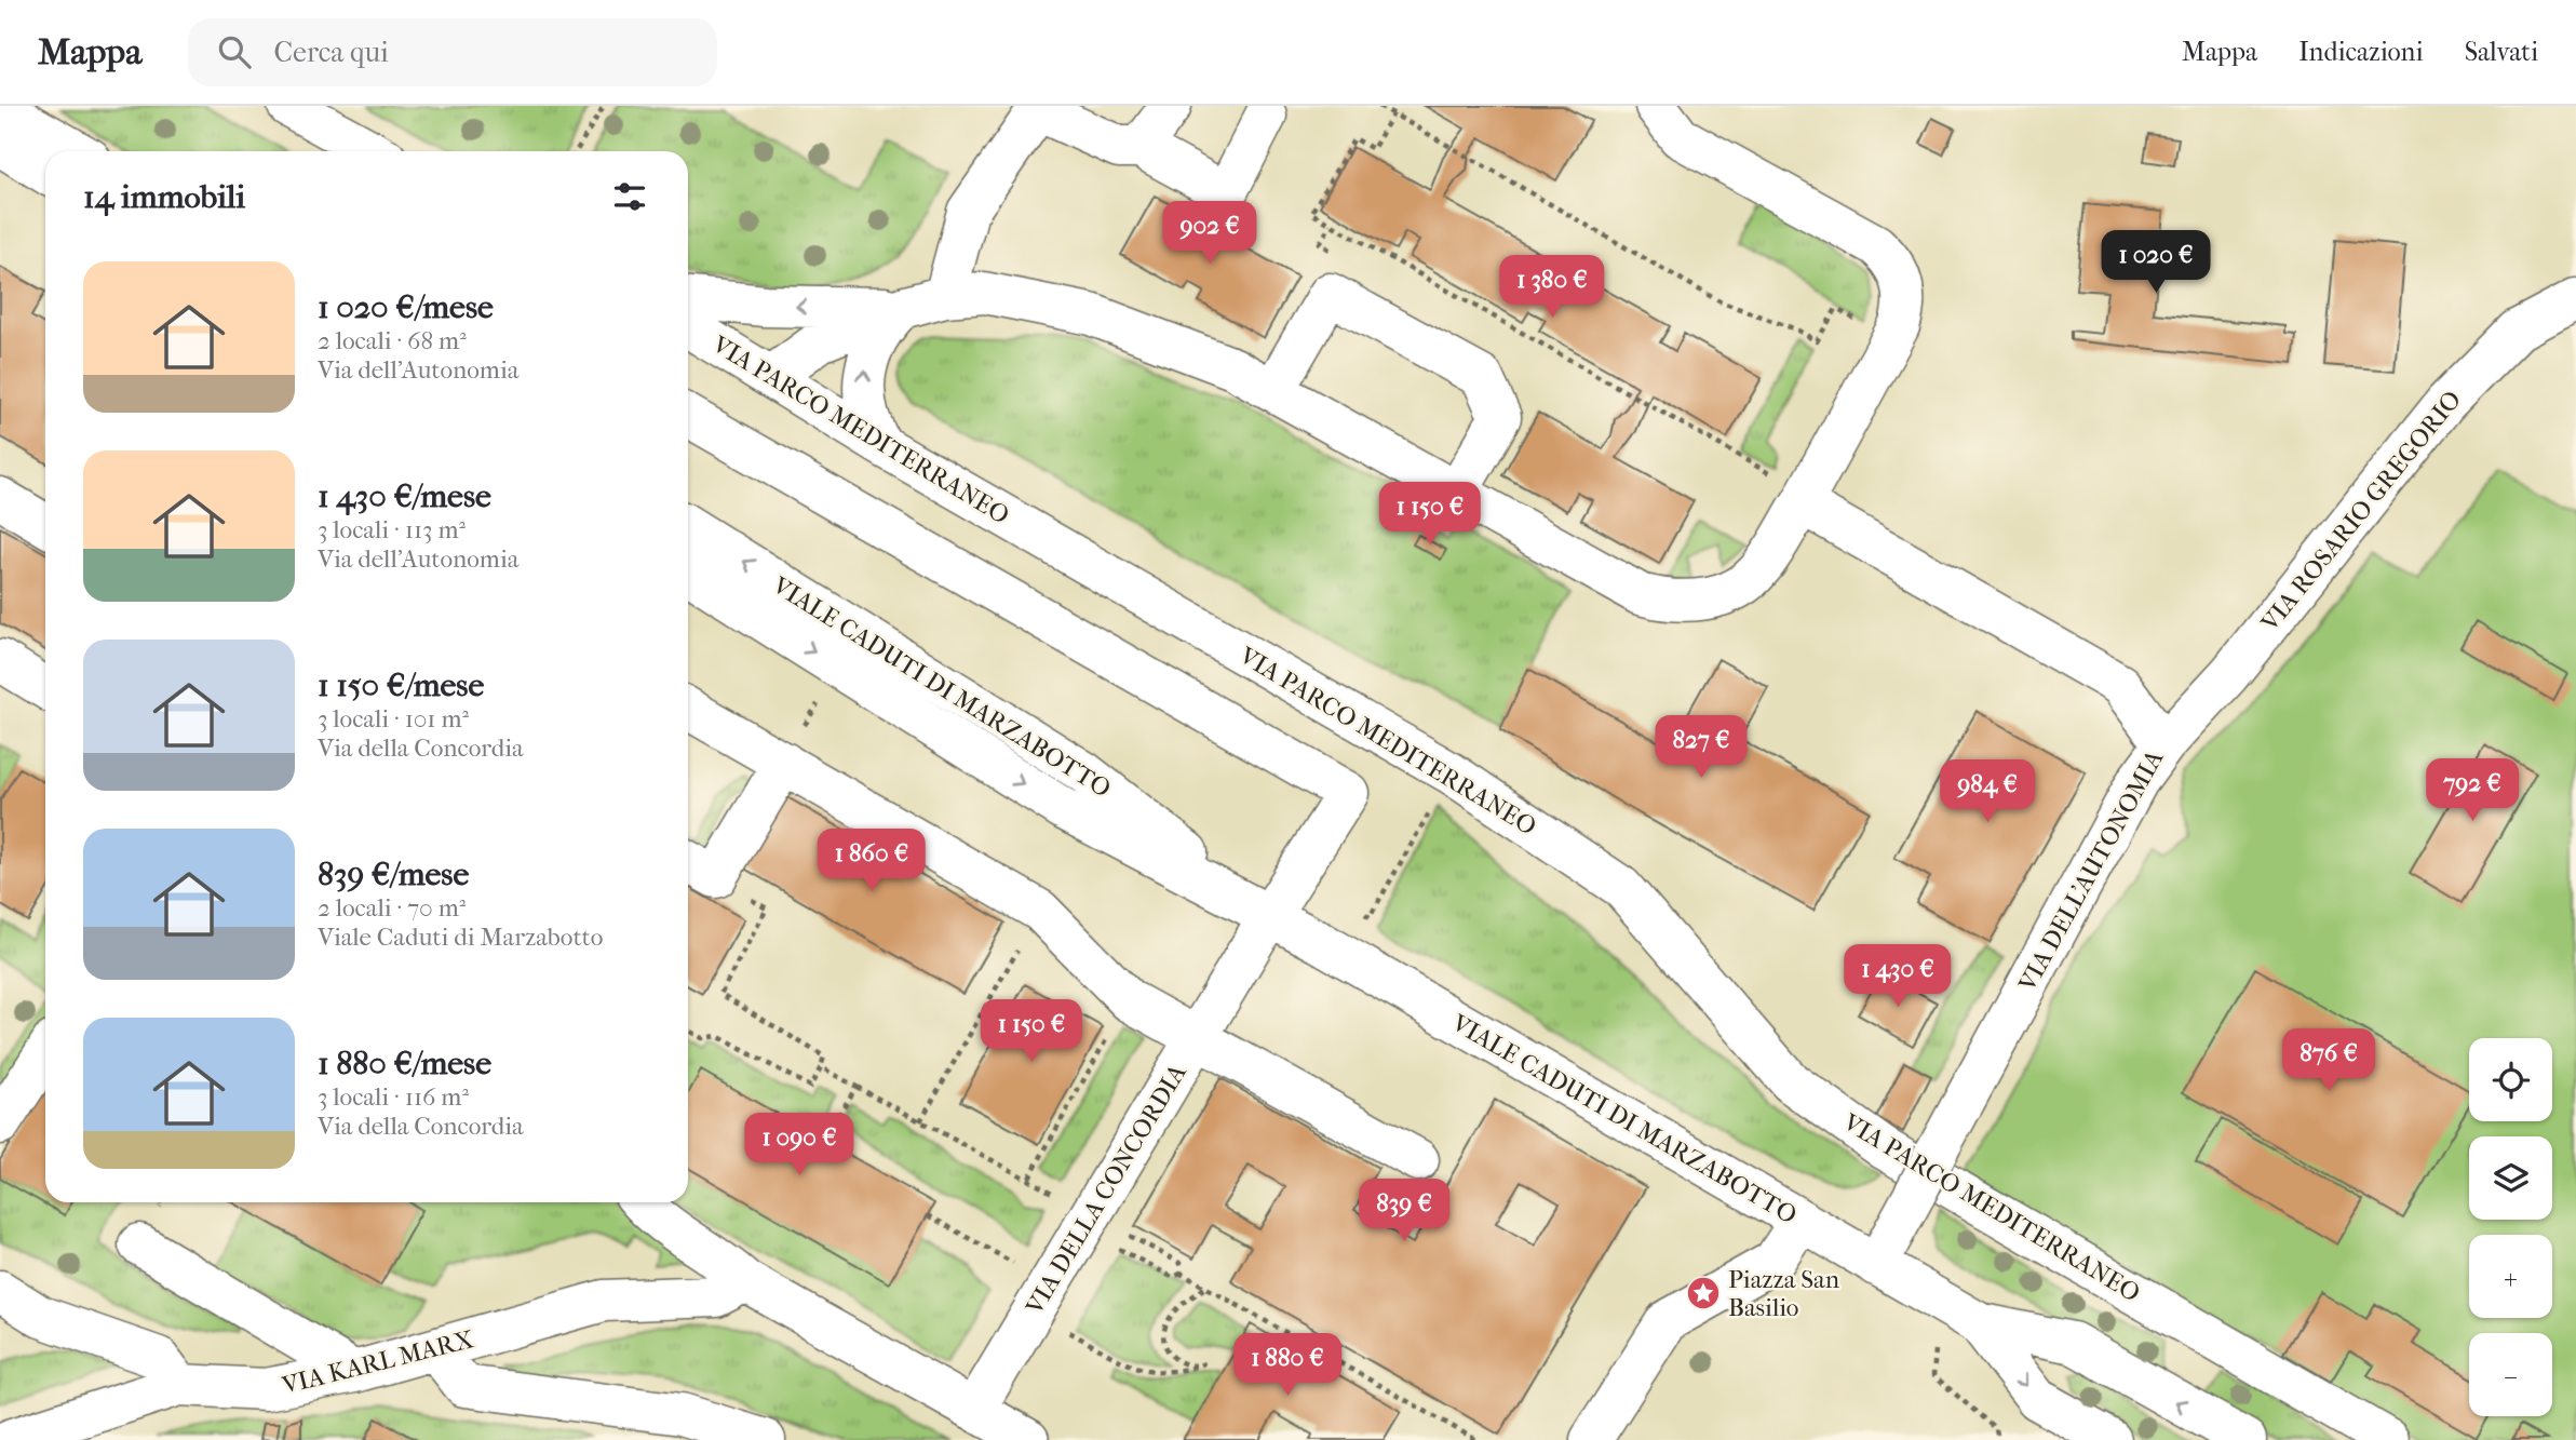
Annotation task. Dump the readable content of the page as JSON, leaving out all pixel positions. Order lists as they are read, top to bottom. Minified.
{"streets":{"street":["VIA PARCO MEDITERRANEO","VIA ROSARIO GREGORIO","VIALE CADUTI DI MARZABOTTO","VIA DELL'AUTONOMIA","VIA DELLA CONCORDIA","VIA KARL MARX"]},"crossings":[["VIA ROSARIO GREGORIO","VIA DELL'AUTONOMIA"],["VIALE CADUTI DI MARZABOTTO","VIA DELL'AUTONOMIA"],["VIALE CADUTI DI MARZABOTTO","VIA DELLA CONCORDIA"]],"places":{"place":["Piazza San Basilio"]},"page":{"header":"Mappa","search":"Cerca qui","nav":["Mappa","Indicazioni","Salvati"],"heading":"14 immobili","price":["902 €","1 020 €","1 380 €","1 150 €","827 €","792 €","984 €","1 860 €","1 430 €","1 150 €","876 €","1 090 €","839 €","1 880 €"],"list":[{"name":"1 020 €/mese","note":"2 locali · 68 m² · Via dell'Autonomia"},{"name":"1 430 €/mese","note":"3 locali · 113 m² · Via dell'Autonomia"},{"name":"1 150 €/mese","note":"3 locali · 101 m² · Via della Concordia"},{"name":"839 €/mese","note":"2 locali · 70 m² · Viale Caduti di Marzabotto"},{"name":"1 880 €/mese","note":"3 locali · 116 m² · Via della Concordia"}],"map_buttons":["+","−"]}}
